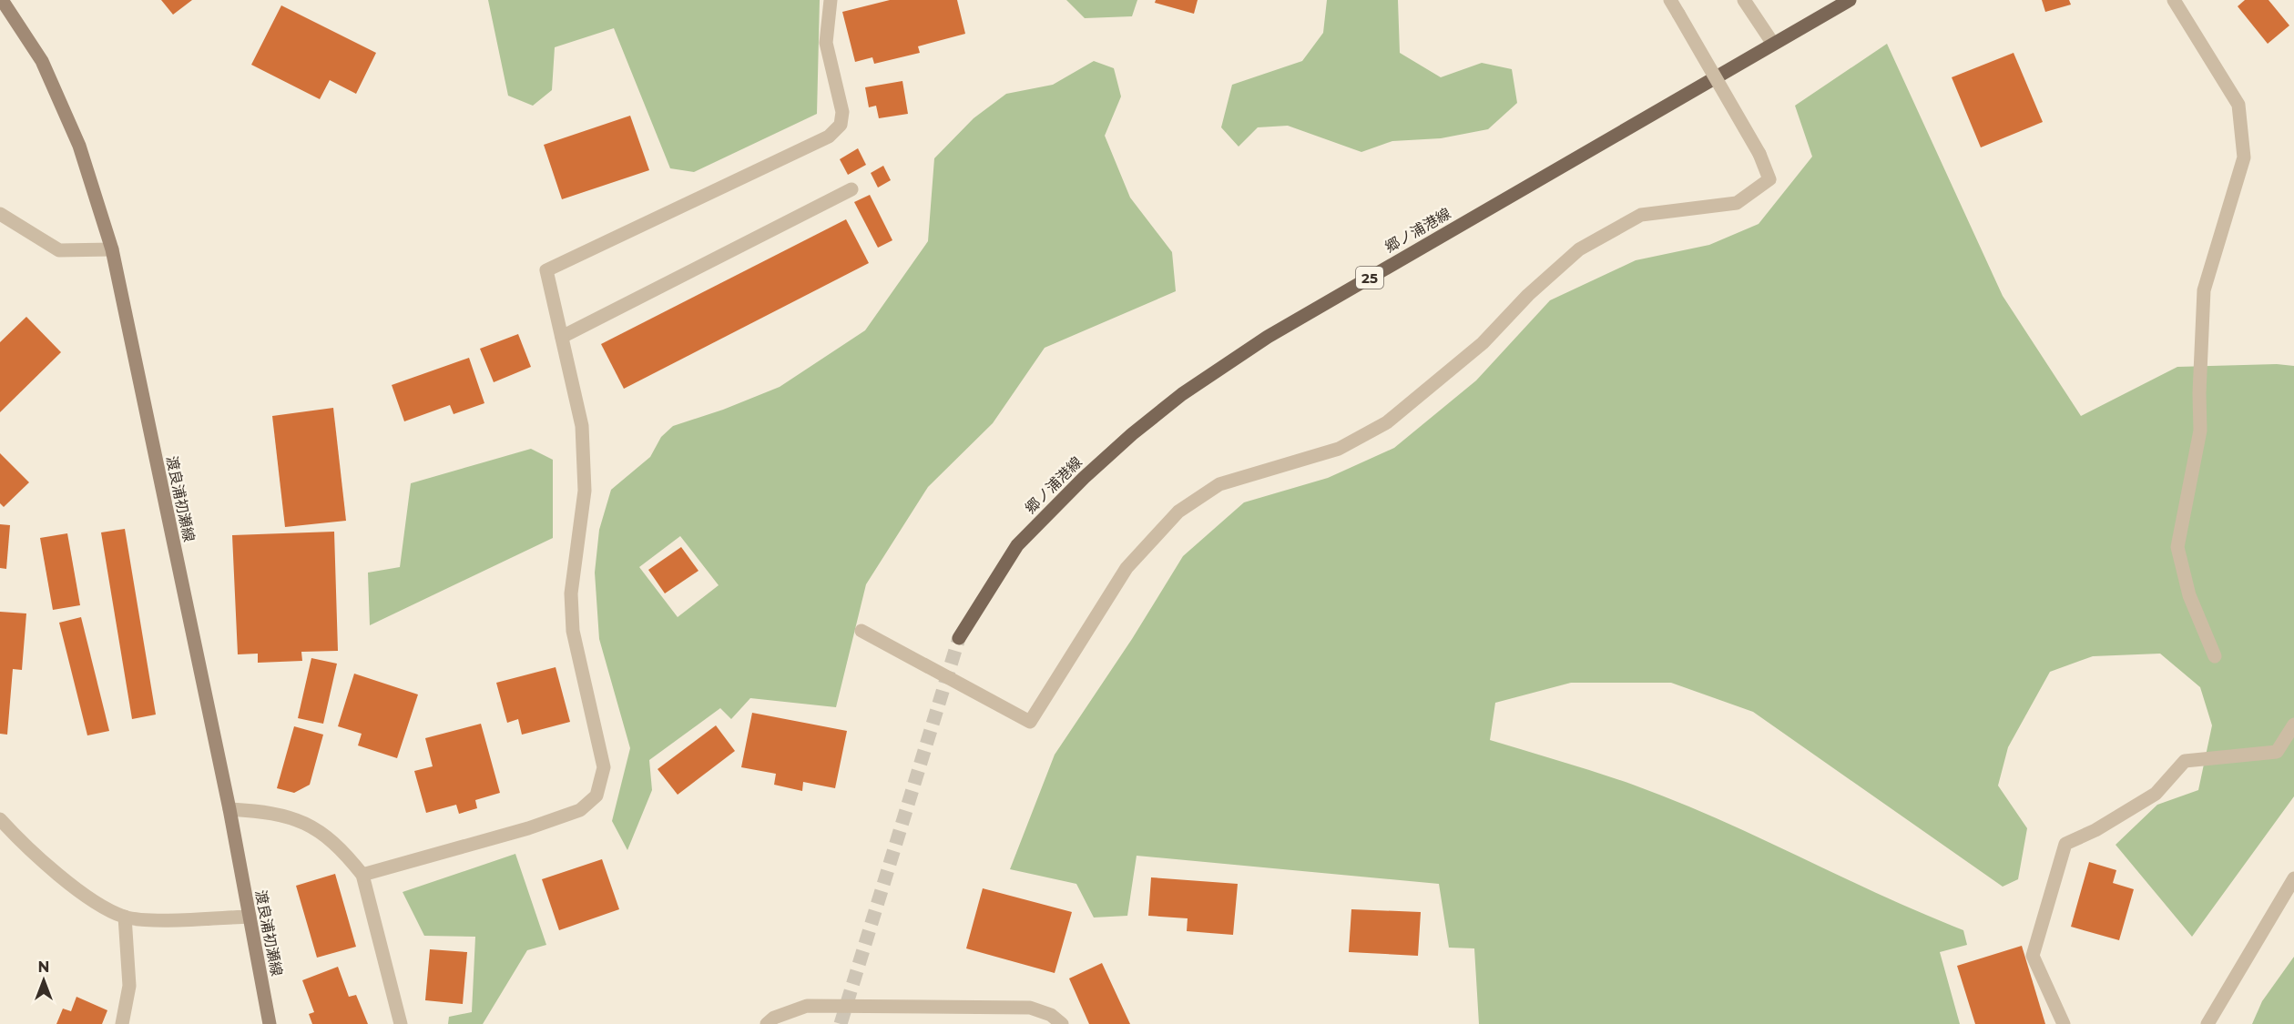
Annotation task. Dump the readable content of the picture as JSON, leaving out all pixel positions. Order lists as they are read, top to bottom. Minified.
{"streets":{"main road":["郷ノ浦港線","25","渡良浦初瀬線"]},"north":"top"}
